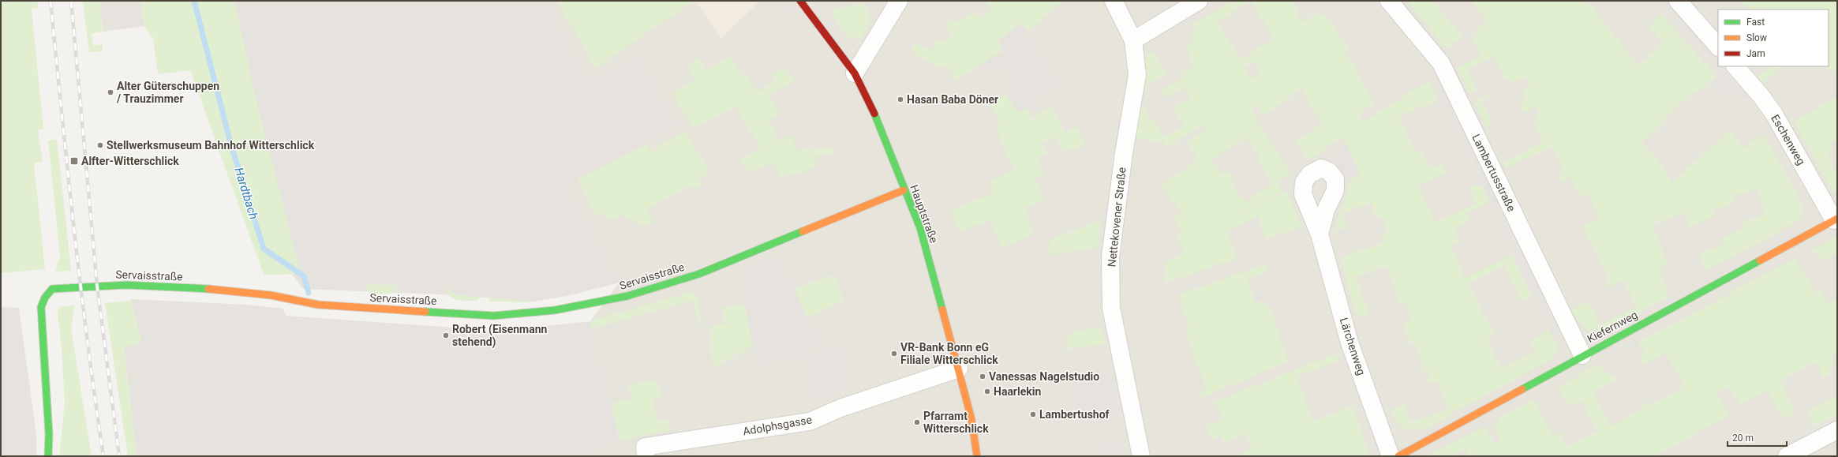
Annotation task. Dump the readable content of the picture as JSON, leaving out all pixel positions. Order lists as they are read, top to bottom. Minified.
{"streets":{"street":["Eschenweg","Lambertusstraße","Hauptstraße","Nettekovener Straße","Servaisstraße","Kiefernweg","Lärchenweg","Adolphsgasse"]},"crossings":[["Eschenweg","Kiefernweg"],["Lambertusstraße","Kiefernweg"],["Hauptstraße","Servaisstraße"],["Hauptstraße","Adolphsgasse"]],"water":["Hardtbach"],"places":{"other":["Alter Güterschuppen / Trauzimmer","Hasan Baba Döner","Stellwerksmuseum Bahnhof Witterschlick","Robert (Eisenmann stehend)","VR-Bank Bonn eG Filiale Witterschlick","Vanessas Nagelstudio","Haarlekin","Lambertushof","Pfarramt Witterschlick"],"transit":["Alfter-Witterschlick"]},"legend":["Fast","Slow","Jam"],"scale_bar":"20 m"}
